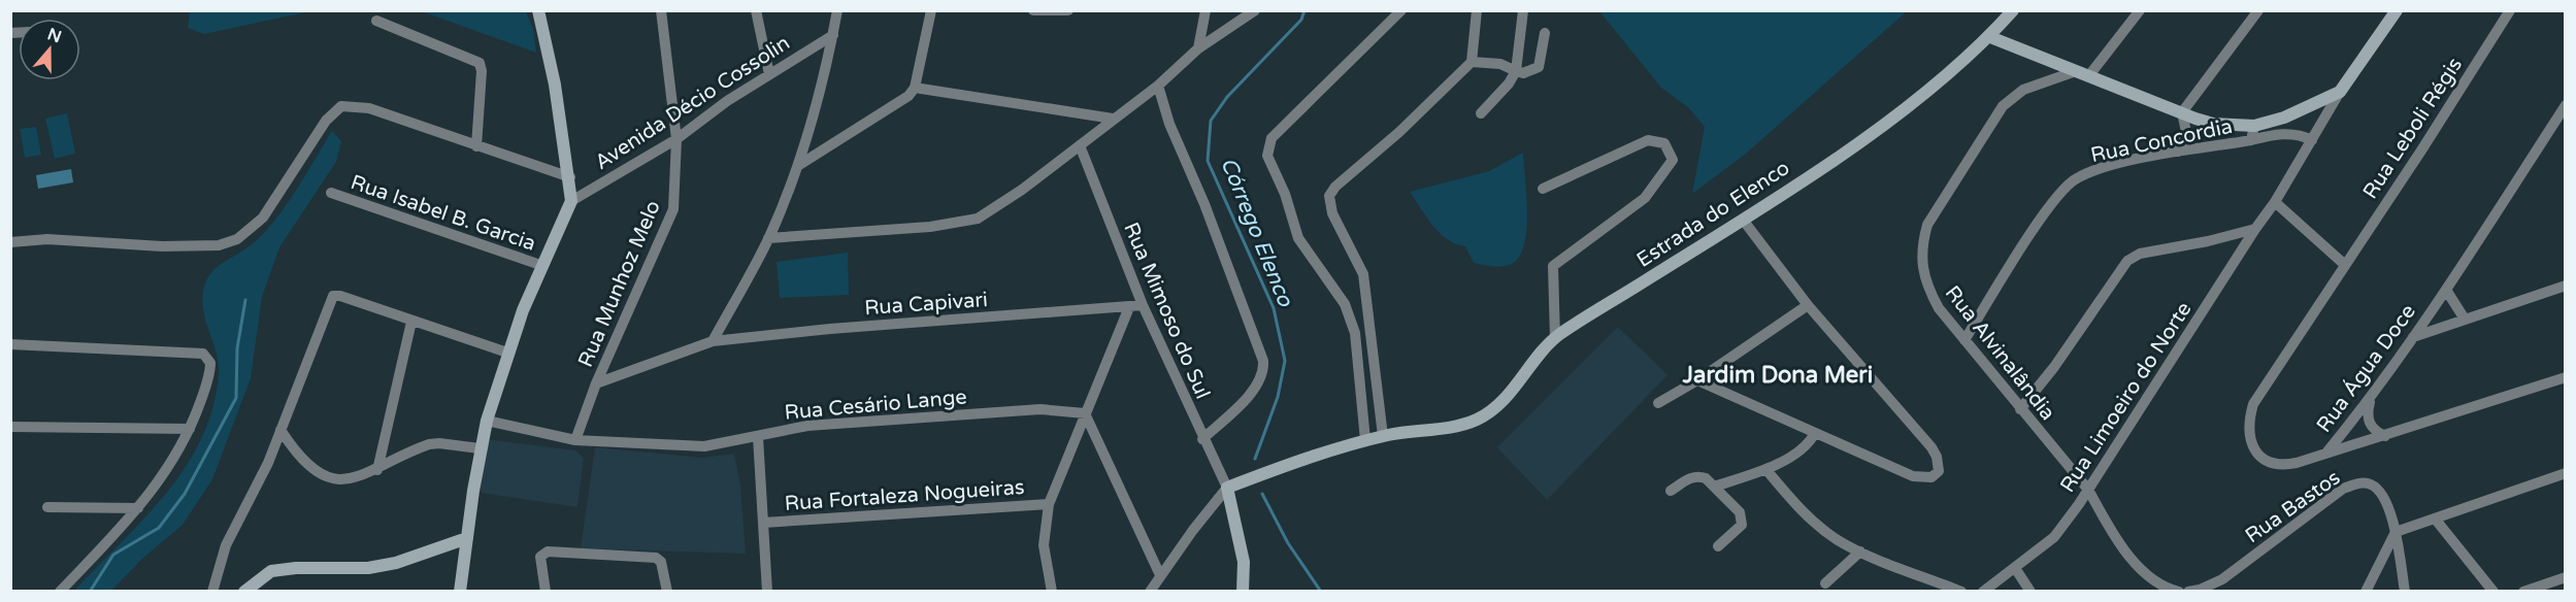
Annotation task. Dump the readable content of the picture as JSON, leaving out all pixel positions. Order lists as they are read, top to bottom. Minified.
{"streets":{"street":["Avenida Décio Cossolin","Rua Leboli Régis","Rua Concordia","Rua Isabel B. Garcia","Estrada do Elenco","Rua Munhoz Melo","Rua Capivari","Rua Mimoso do Sul","Rua Alvinalândia","Rua Água Doce","Rua Limoeiro do Norte","Rua Cesário Lange","Rua Fortaleza Nogueiras","Rua Bastos"]},"crossings":[["Avenida Décio Cossolin","Rua Munhoz Melo"],["Rua Leboli Régis","Rua Água Doce"],["Rua Concordia","Rua Alvinalândia"],["Estrada do Elenco","Rua Mimoso do Sul"],["Rua Munhoz Melo","Rua Capivari"],["Rua Munhoz Melo","Rua Cesário Lange"],["Rua Capivari","Rua Mimoso do Sul"],["Rua Alvinalândia","Rua Limoeiro do Norte"]],"districts":["Jardim Dona Meri"],"water":["Córrego Elenco"],"north":"top"}
